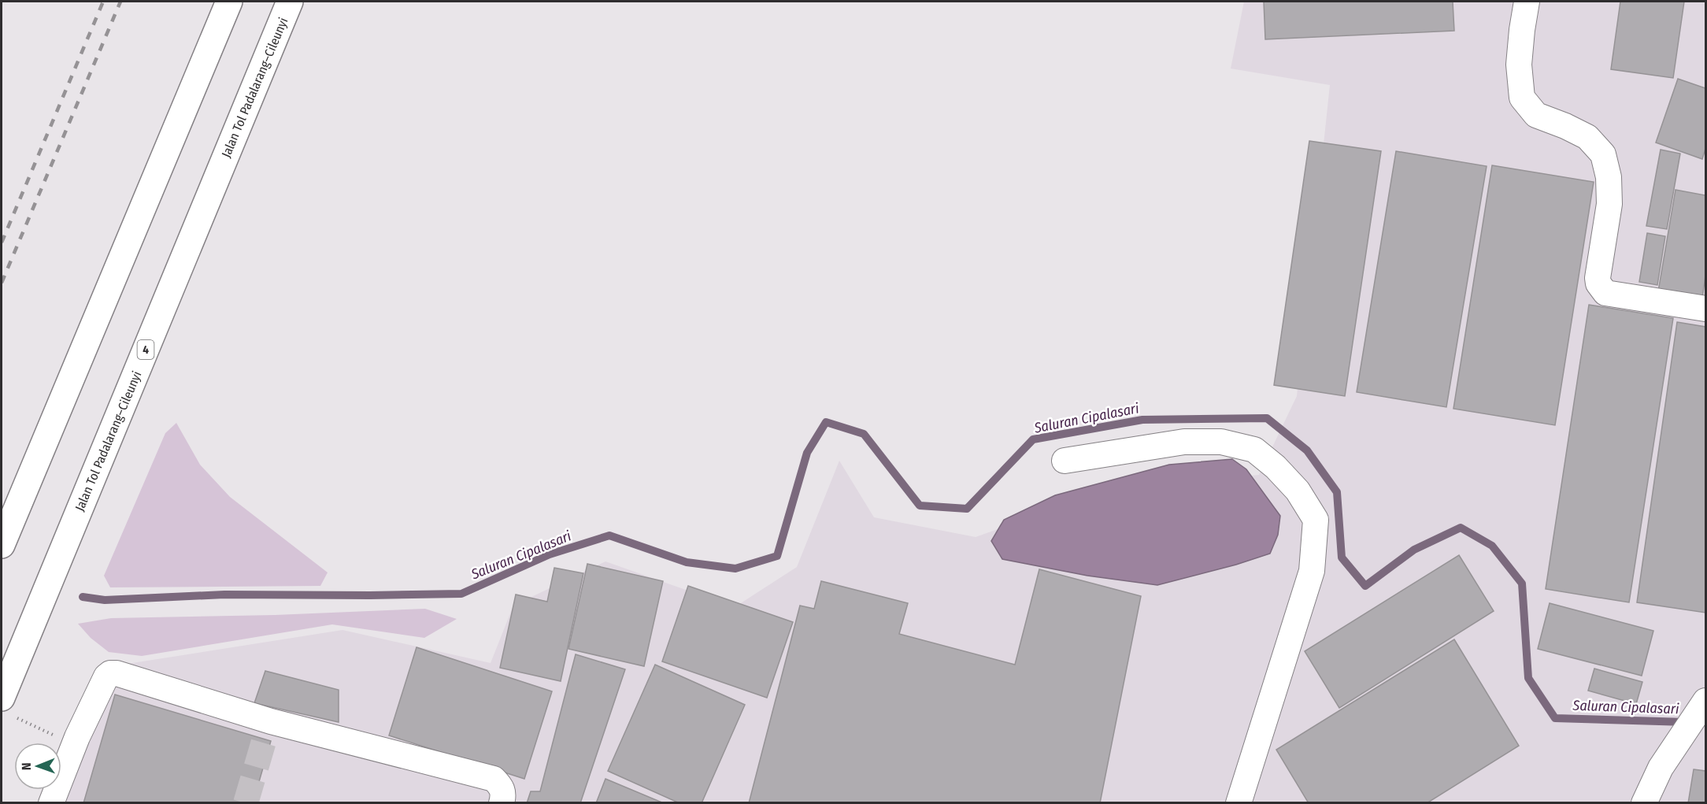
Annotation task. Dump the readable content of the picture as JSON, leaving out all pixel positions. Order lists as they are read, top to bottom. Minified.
{"streets":{"highway":["Jalan Tol Padalarang–Cileunyi","4"]},"water":["Saluran Cipalasari"],"north":"left"}
